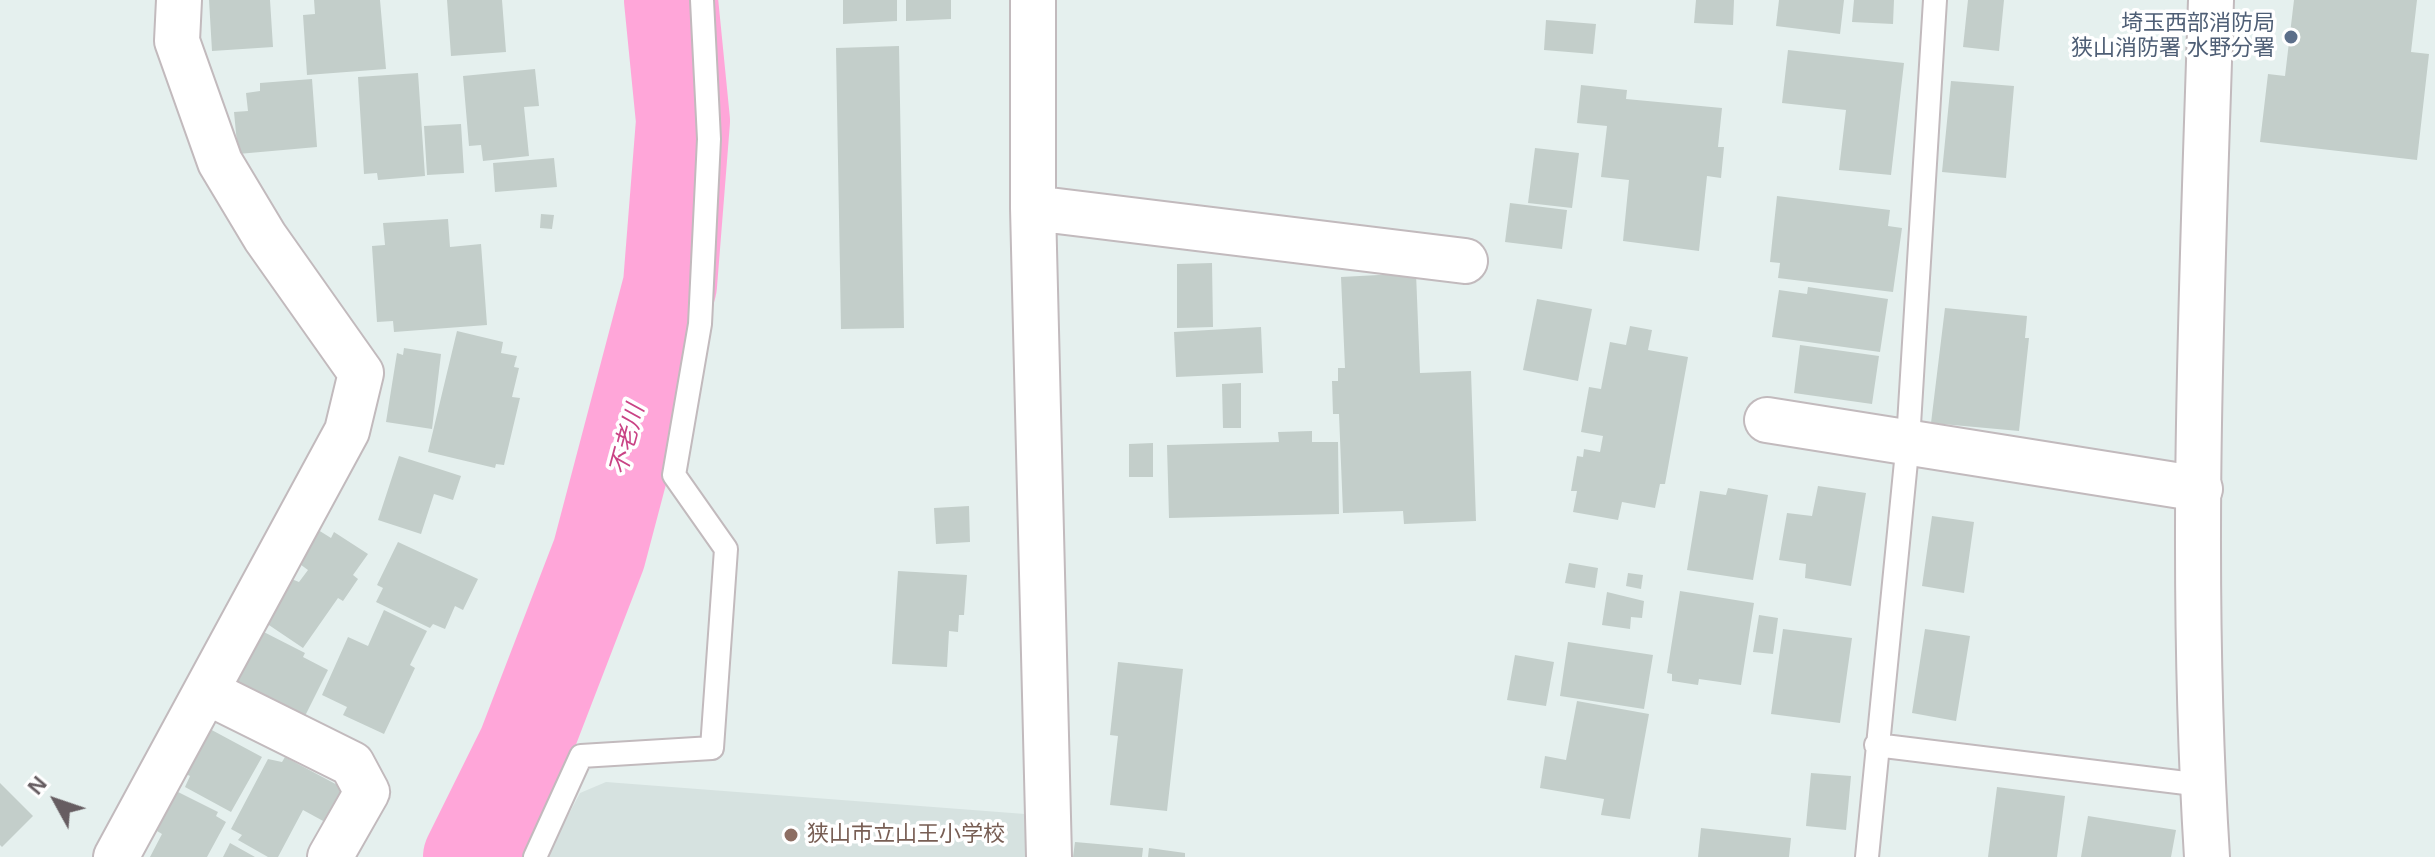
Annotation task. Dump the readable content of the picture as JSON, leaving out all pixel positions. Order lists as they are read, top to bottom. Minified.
{"water":["不老川"],"places":["埼玉西部消防局 狭山消防署 水野分署","狭山市立山王小学校"],"north":"top left"}
